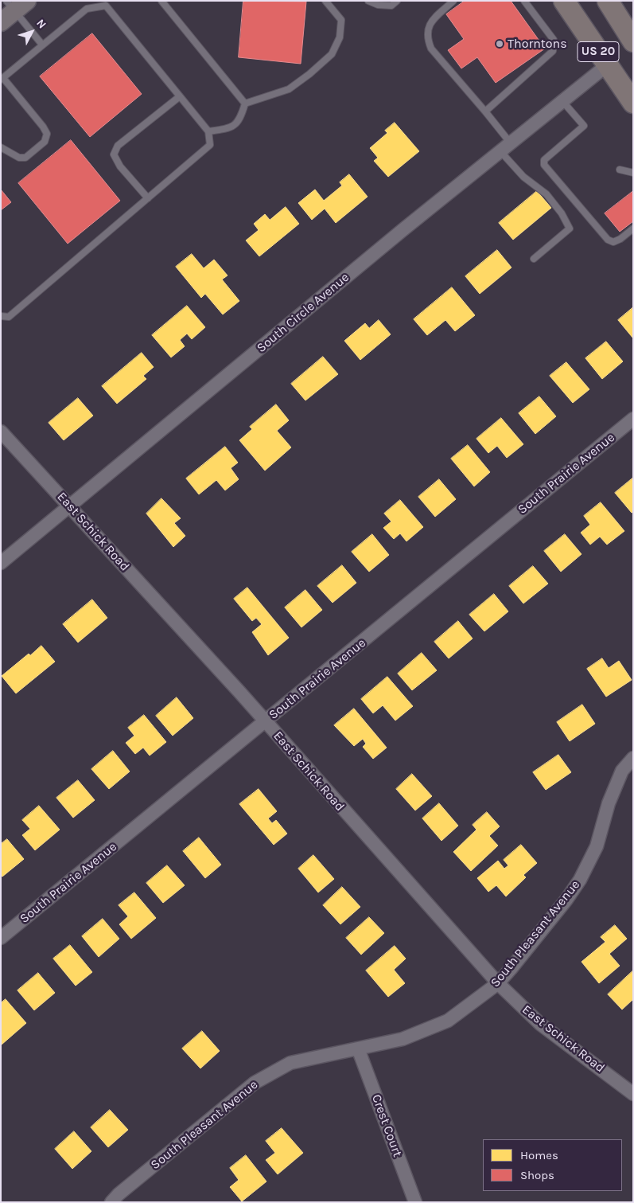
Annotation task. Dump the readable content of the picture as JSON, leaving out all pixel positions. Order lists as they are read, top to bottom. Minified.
{"streets":{"main road":["US 20"],"street":["South Circle Avenue","South Prairie Avenue","East Schick Road","South Pleasant Avenue","Crest Court"]},"crossings":[["US 20","South Circle Avenue"],["South Circle Avenue","East Schick Road"],["South Prairie Avenue","East Schick Road"],["East Schick Road","South Pleasant Avenue"],["South Pleasant Avenue","Crest Court"]],"places":["Thorntons"],"legend":["Homes","Shops"],"north":"top right"}
